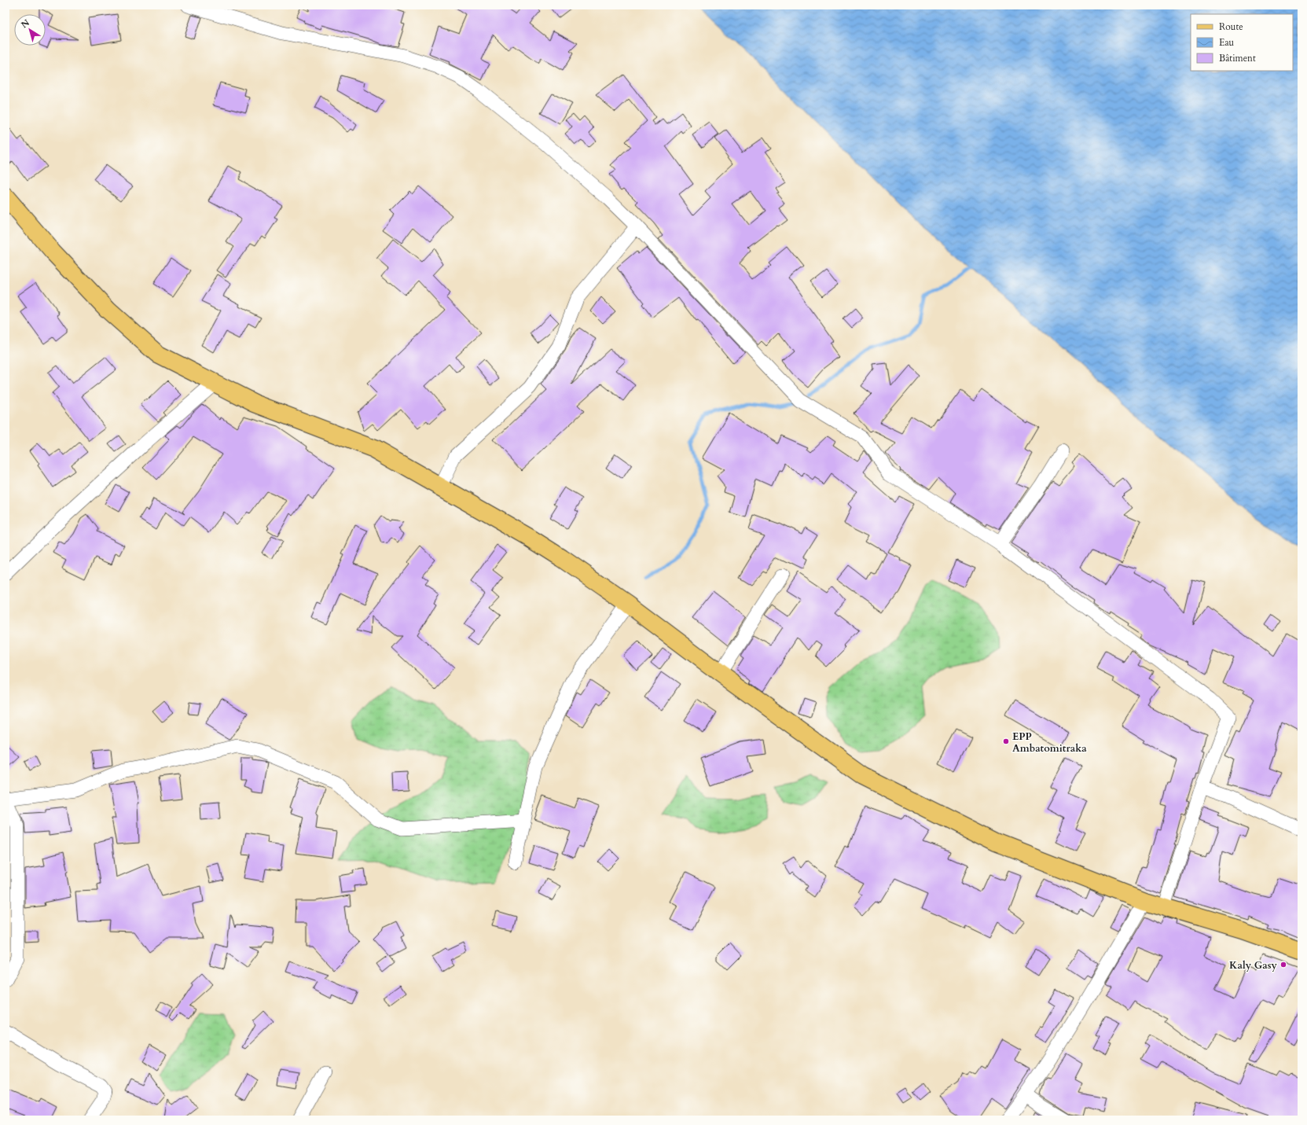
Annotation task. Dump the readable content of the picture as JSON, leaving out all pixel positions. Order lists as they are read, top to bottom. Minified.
{"places":["EPP Ambatomitraka","Kaly Gasy"],"legend":["Route","Eau","Bâtiment"],"north":"top left"}
